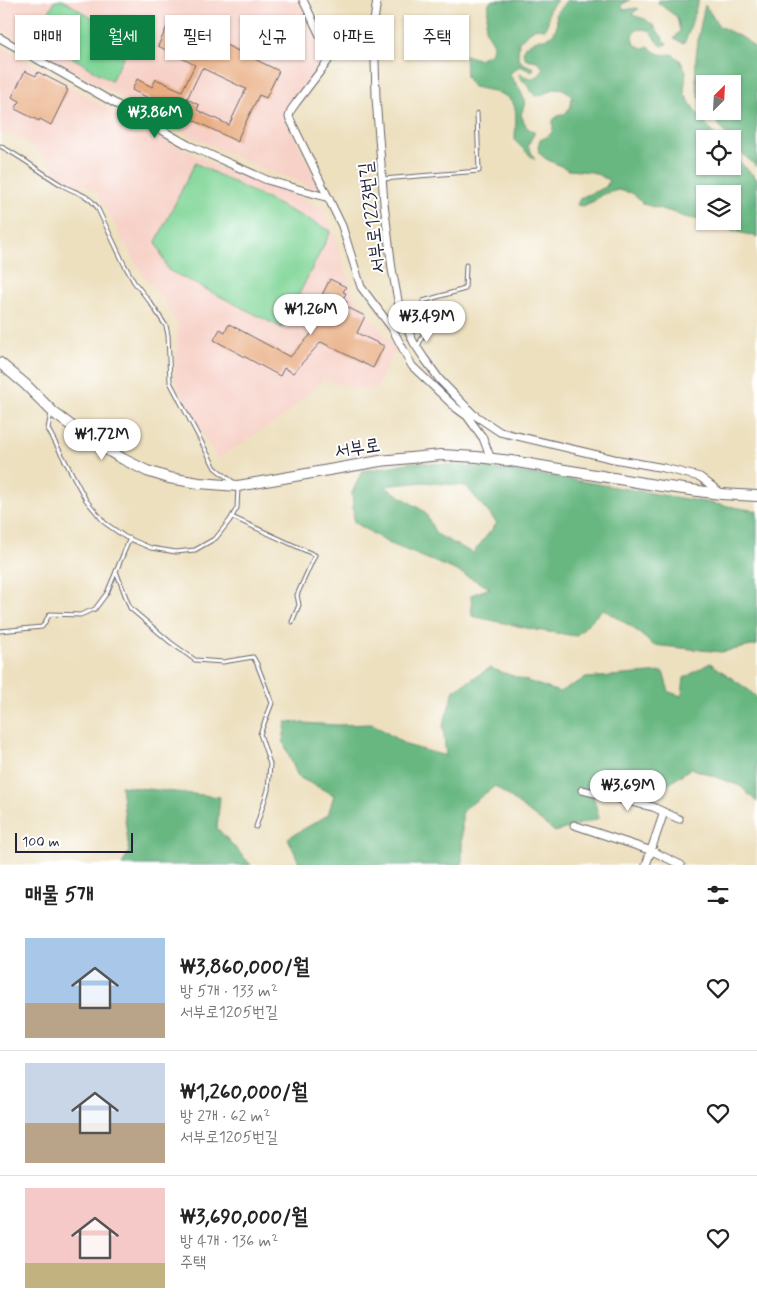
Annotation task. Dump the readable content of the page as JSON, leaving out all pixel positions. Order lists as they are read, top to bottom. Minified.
{"streets":{"main road":["서부로"],"street":["서부로1223번길"]},"crossings":[["서부로1223번길","서부로"]],"scale_bar":"100 m","north":"top right","page":{"chip":["매매","월세","필터","신규","아파트","주택"],"price":["₩3.86M","₩1.26M","₩3.49M","₩1.72M","₩3.69M"],"scale":"100 m","heading":"매물 5개","list":[{"name":"₩3,860,000/월","note":"방 5개 · 133 m² · 서부로1205번길"},{"name":"₩1,260,000/월","note":"방 2개 · 62 m² · 서부로1205번길"},{"name":"₩3,690,000/월","note":"방 4개 · 136 m² · 주택"}]}}
